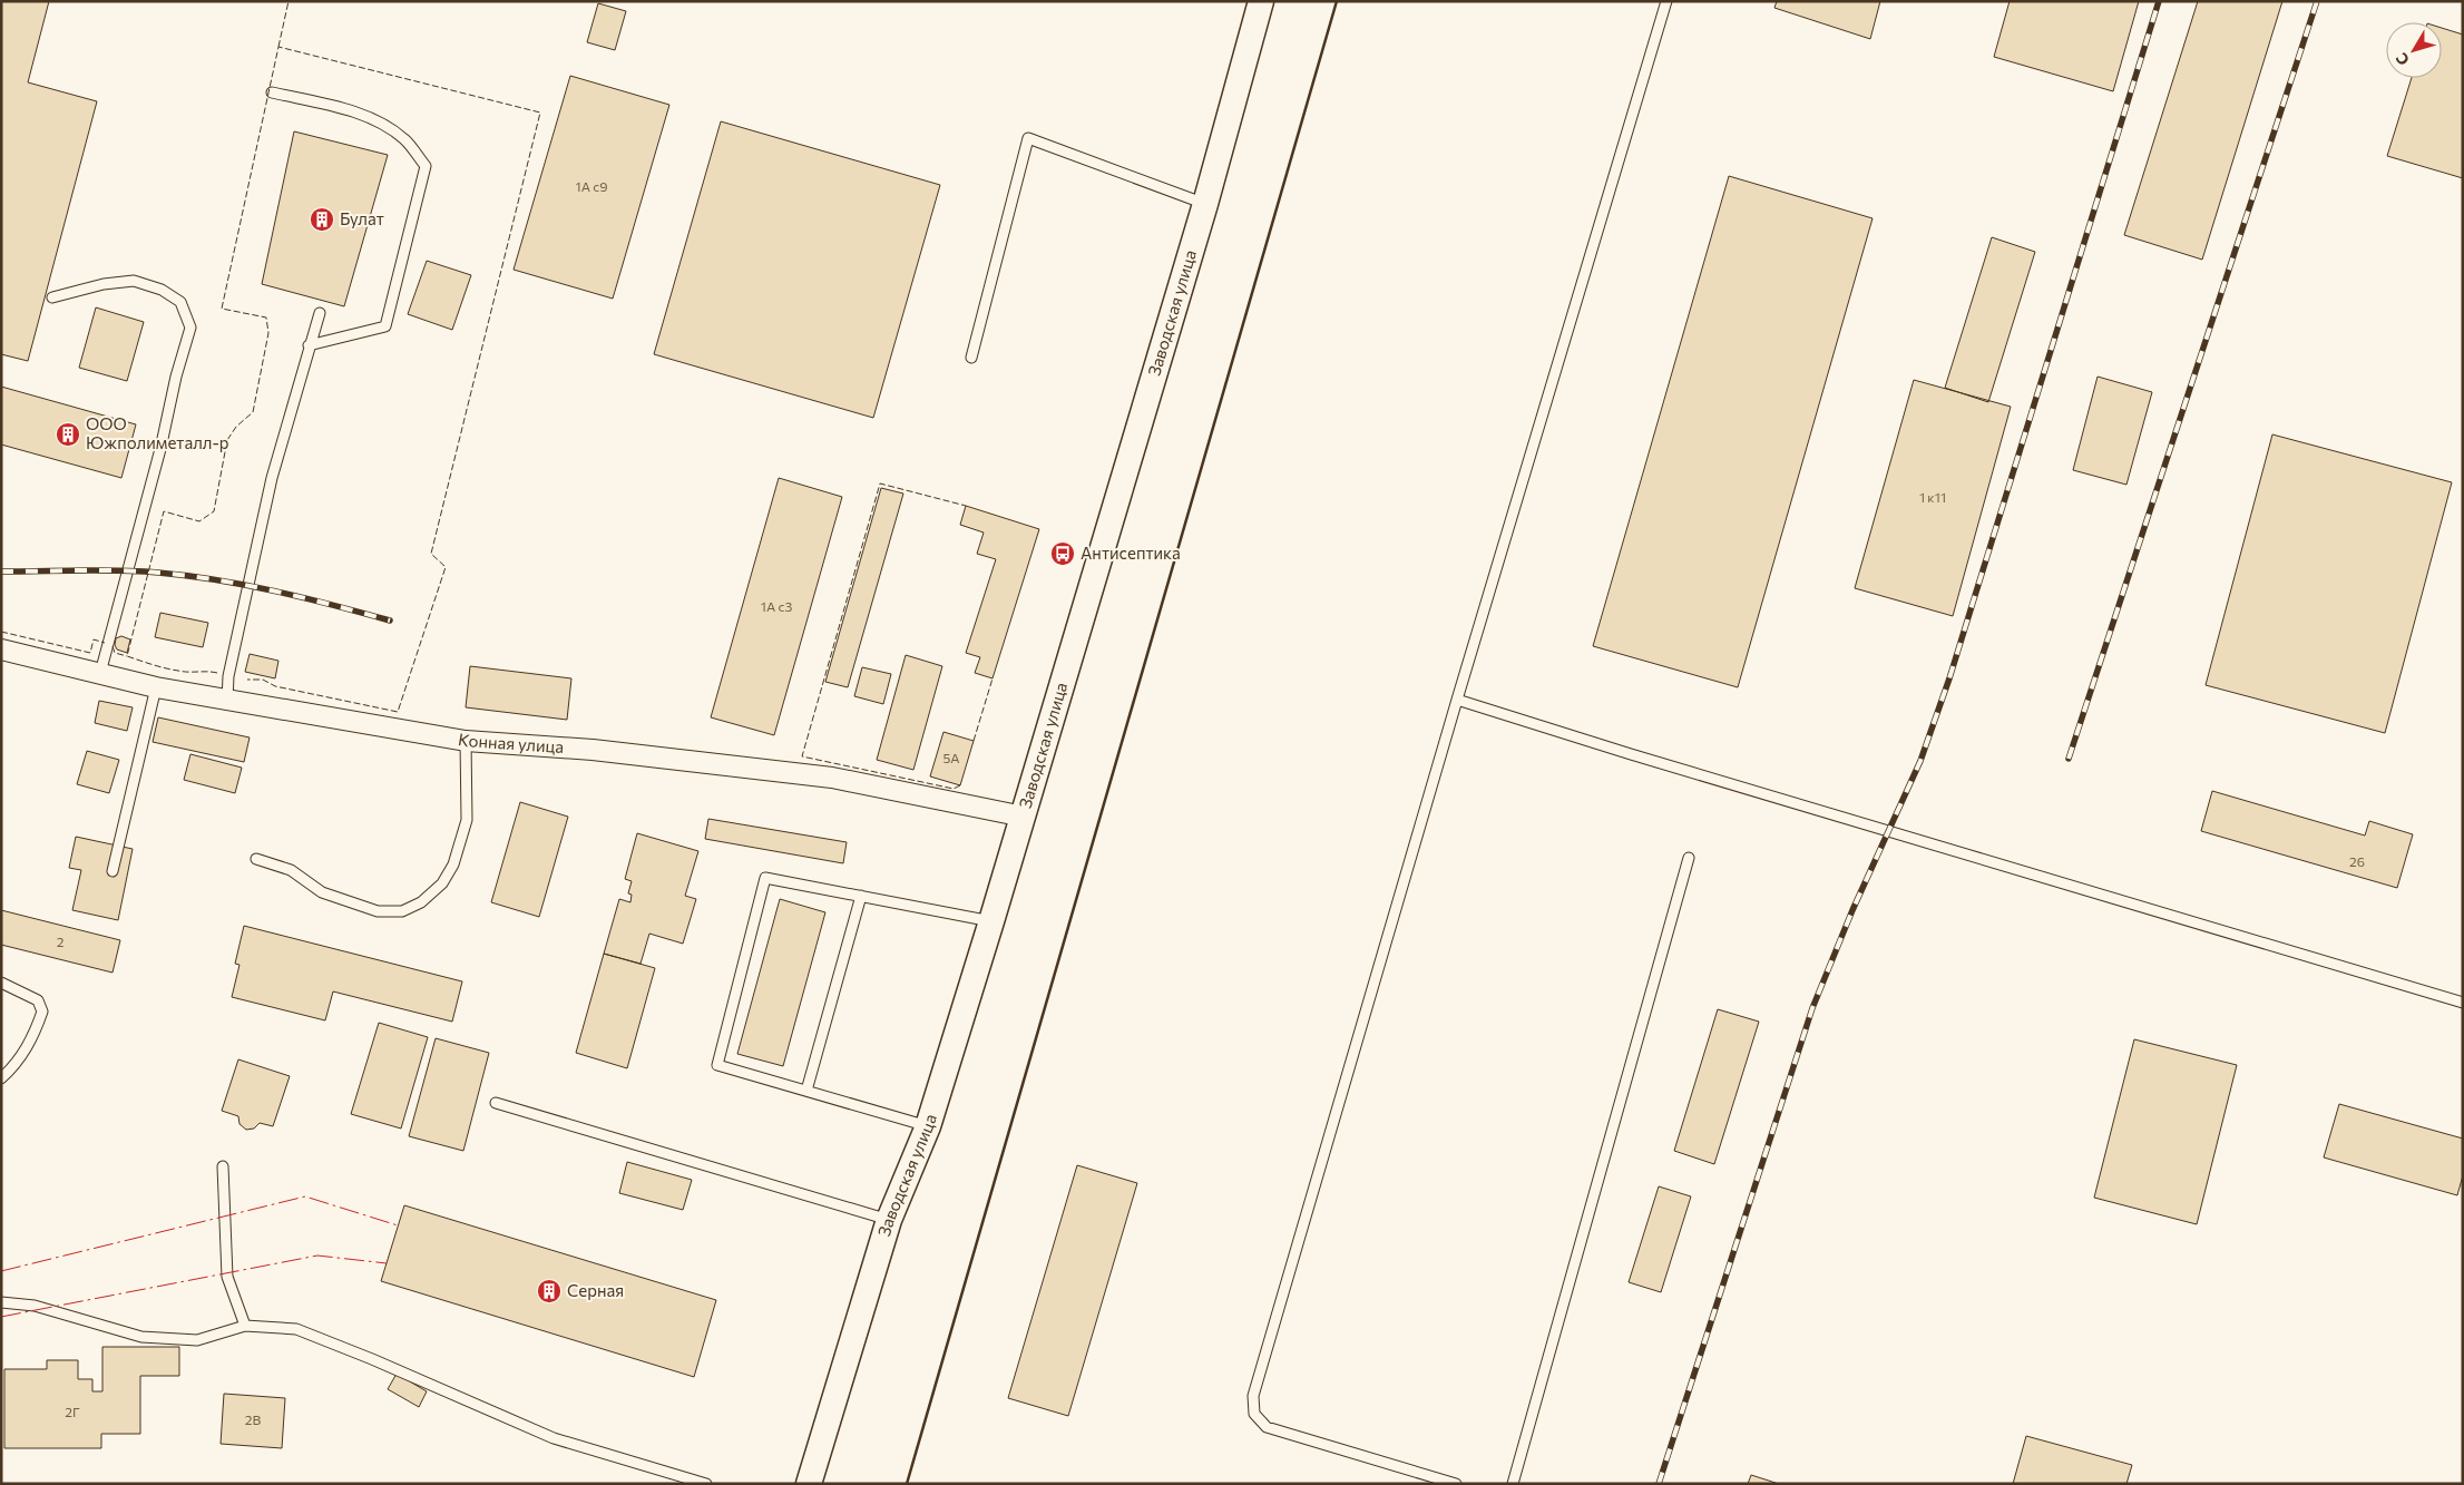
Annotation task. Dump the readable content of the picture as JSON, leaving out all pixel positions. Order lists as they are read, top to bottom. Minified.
{"streets":{"street":["Заводская улица","Конная улица"]},"crossings":[["Заводская улица","Конная улица"]],"places":{"building":["Булат","ООО Южполиметалл-р","Серная"],"bus stop":["Антисептика"]},"house_numbers":["1А с9","1 к11","1А с3","5А","26","2","2Г","2В"],"north":"bottom left"}
